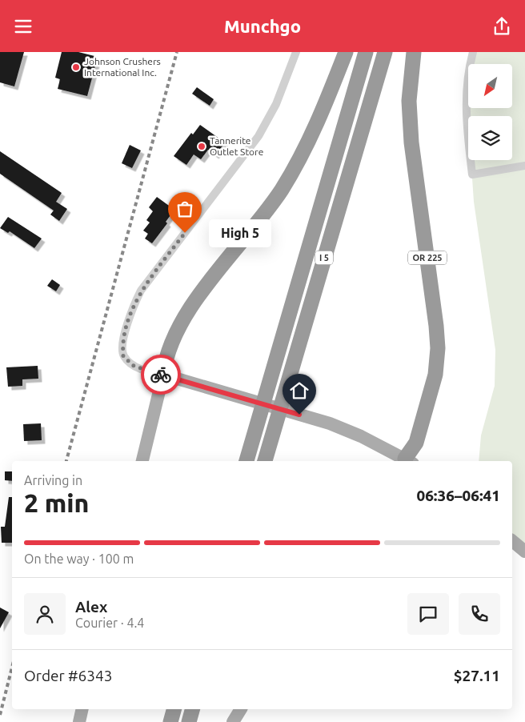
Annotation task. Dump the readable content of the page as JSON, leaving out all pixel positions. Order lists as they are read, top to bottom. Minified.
{"streets":{"highway":["I 5","OR 225"]},"places":["Johnson Crushers International Inc.","Tannerite Outlet Store","High 5"],"north":"bottom left","page":{"header":"Munchgo","bubble":"High 5","heading":["2 min","Arriving in","06:36–06:41"],"panel":["Alex","Courier · 4.4","Order #6343","$27.11"],"bar":"On the way · 100 m"}}
